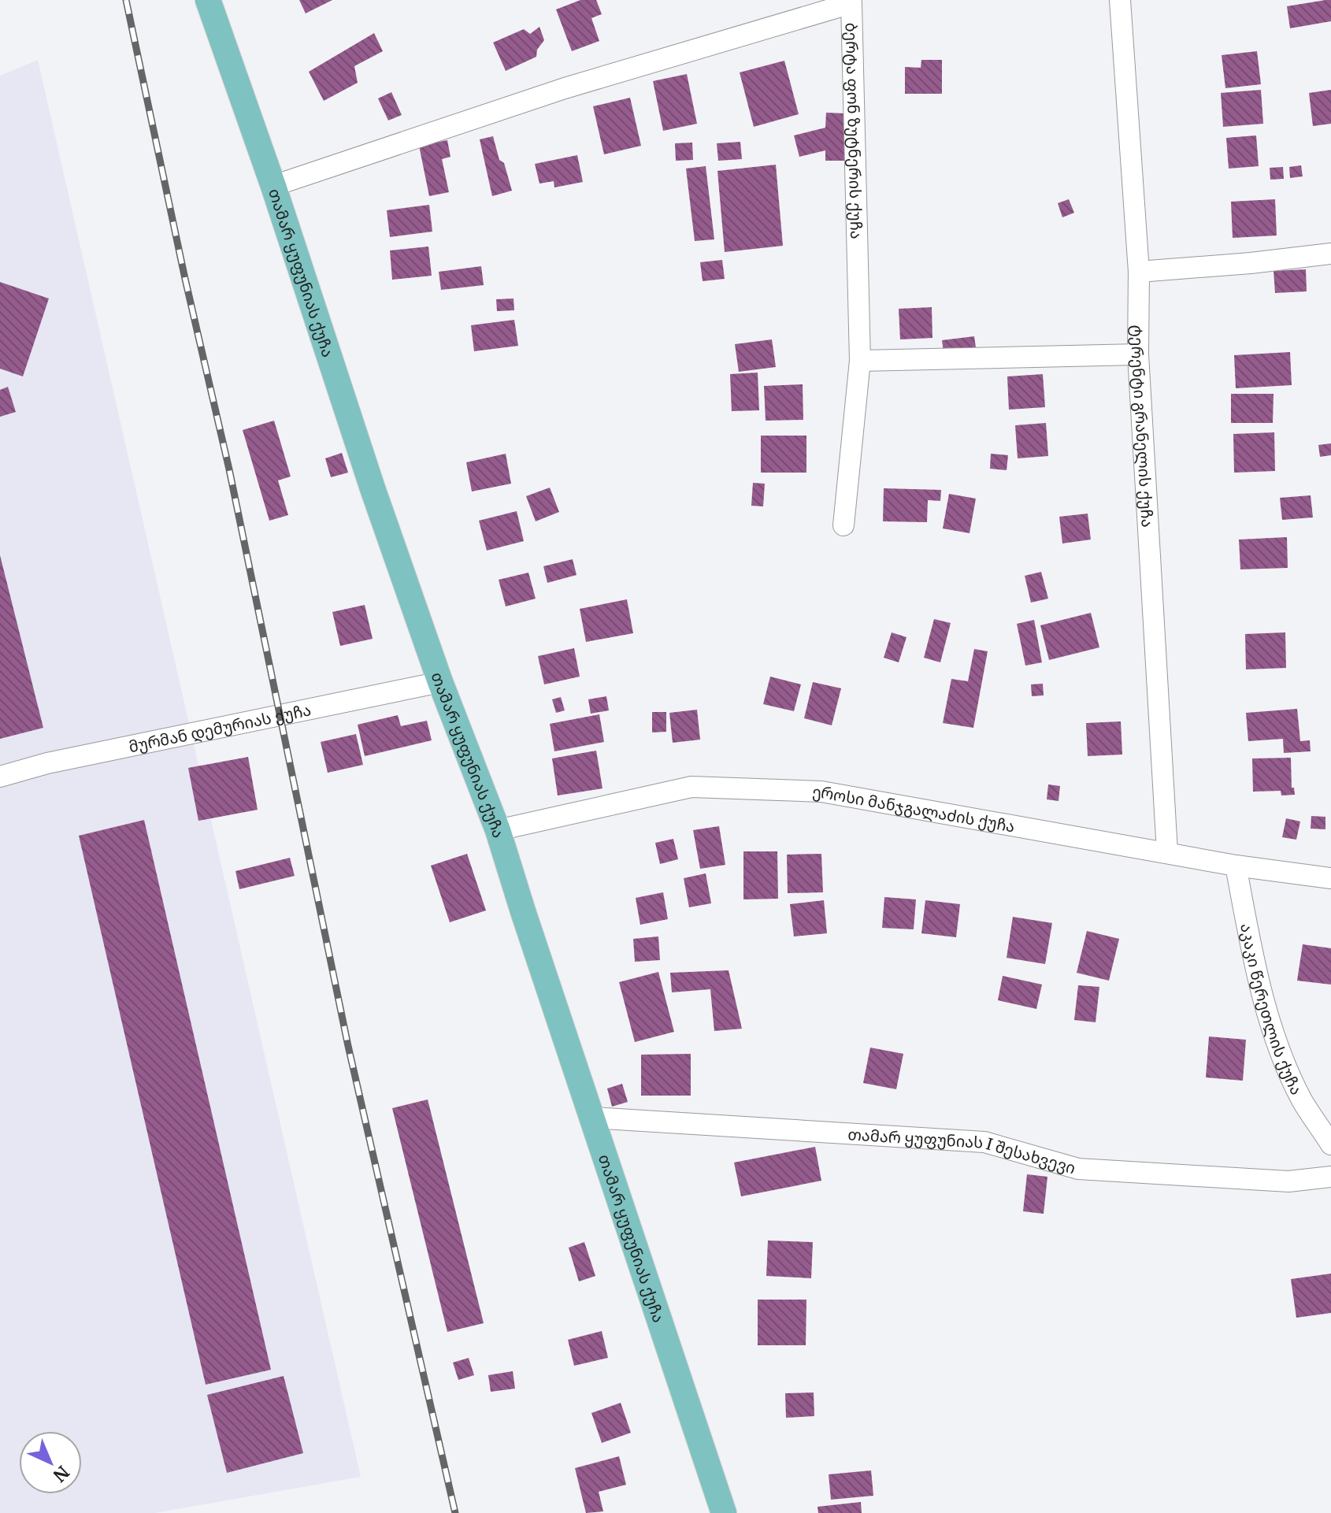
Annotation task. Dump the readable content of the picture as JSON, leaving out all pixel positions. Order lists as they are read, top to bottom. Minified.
{"streets":{"main road":["თამარ ყუფუნიას ქუჩა"],"street":["ბერტა ფონ ზუტნერის ქუჩა","ტერენტი გრანელის ქუჩა","მურმან დემურიას ქუჩა","ეროსი მანჯგალაძის ქუჩა","აკაკი წერეთლის ქუჩა","თამარ ყუფუნიას I შესახვევი"]},"crossings":[["ბერტა ფონ ზუტნერის ქუჩა","თამარ ყუფუნიას ქუჩა"],["თამარ ყუფუნიას ქუჩა","მურმან დემურიას ქუჩა"],["თამარ ყუფუნიას ქუჩა","ეროსი მანჯგალაძის ქუჩა"],["თამარ ყუფუნიას ქუჩა","თამარ ყუფუნიას I შესახვევი"],["ტერენტი გრანელის ქუჩა","ეროსი მანჯგალაძის ქუჩა"],["ეროსი მანჯგალაძის ქუჩა","აკაკი წერეთლის ქუჩა"]],"north":"bottom right"}
